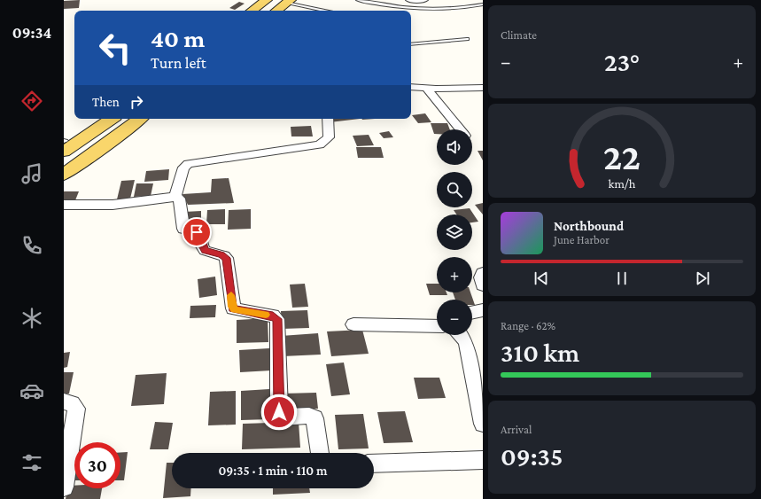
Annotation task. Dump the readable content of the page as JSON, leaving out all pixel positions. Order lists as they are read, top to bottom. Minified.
{"page":{"tabs":"09:34","tile":["Climate",["Range · 62%","310 km"],["Arrival","09:35"]],"turn":["40 m","Turn left"],"heat":["−","23°","+"],"then":"Then","map_buttons":["+","−"],"song":["Northbound","June Harbor"],"limit":"30","trip":"09:35 · 1 min · 110 m","gauge":["22","km/h"]}}
